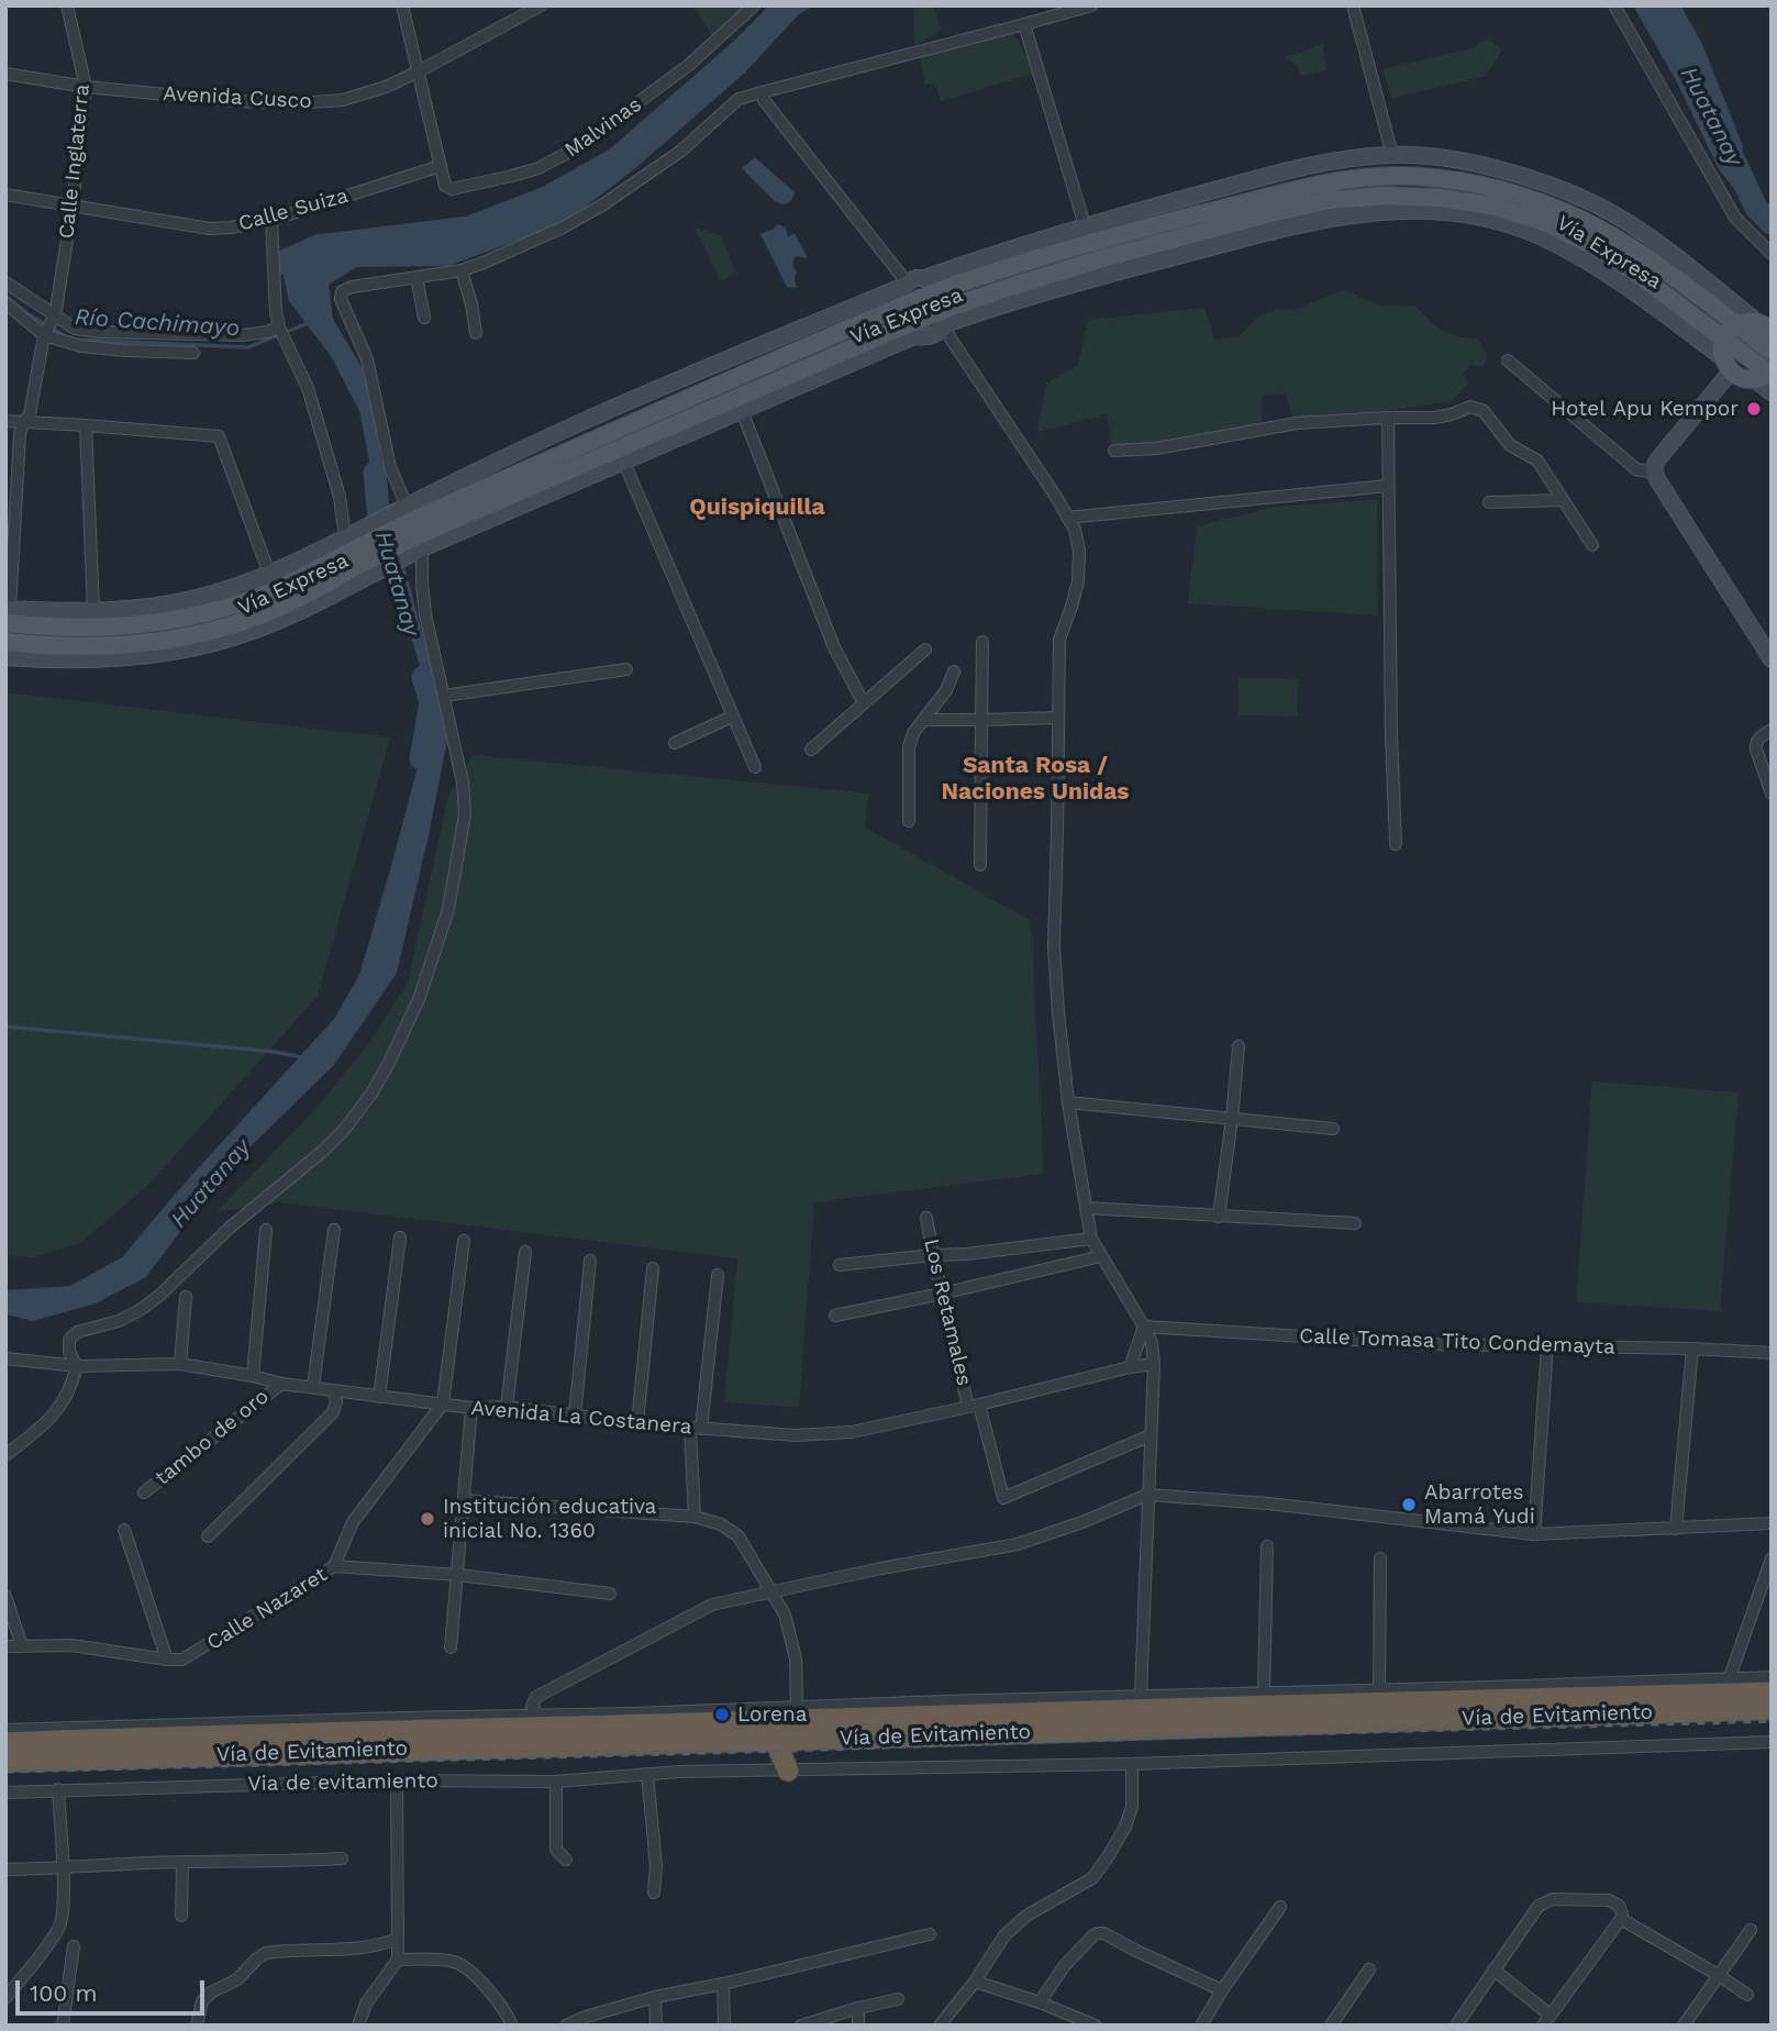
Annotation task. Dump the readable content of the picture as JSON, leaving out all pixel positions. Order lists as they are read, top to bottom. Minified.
{"streets":{"highway":["Vía de Evitamiento"],"main road":["Vía Expresa"],"street":["Avenida Cusco","Malvinas","Calle Inglaterra","Calle Suiza","Los Retamales","Calle Tomasa Tito Condemayta","Avenida La Costanera","tambo de oro","Calle Nazaret","Via de evitamiento"]},"crossings":[["Avenida Cusco","Calle Inglaterra"],["Malvinas","Calle Suiza"],["Calle Inglaterra","Calle Suiza"],["Calle Inglaterra","Vía Expresa"],["Los Retamales","Avenida La Costanera"],["Avenida La Costanera","tambo de oro"],["Avenida La Costanera","Calle Nazaret"]],"districts":["Quispiquilla","Santa Rosa / Naciones Unidas"],"water":["Huatanay","Río Cachimayo"],"places":["Hotel Apu Kempor","Abarrotes Mamá Yudi","Institución educativa inicial No. 1360","Lorena"],"scale_bar":"100 m"}
